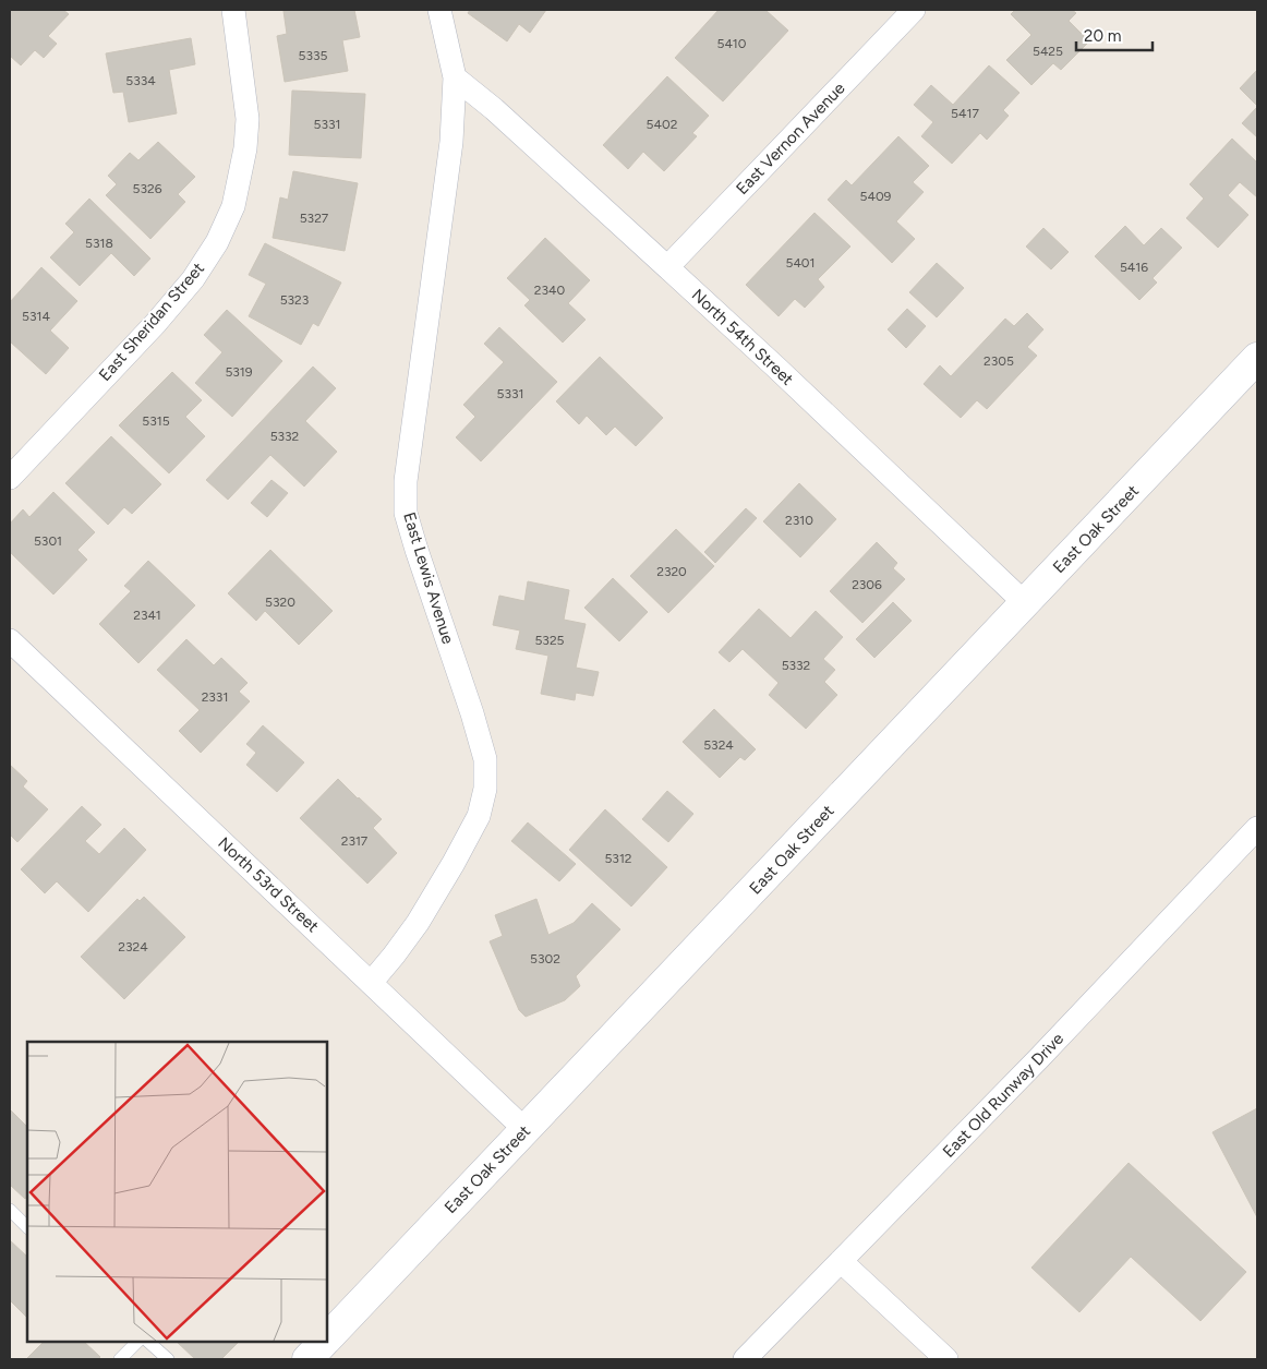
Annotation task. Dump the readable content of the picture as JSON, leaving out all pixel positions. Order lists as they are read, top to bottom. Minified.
{"streets":{"street":["East Vernon Avenue","East Sheridan Street","North 54th Street","East Oak Street","East Lewis Avenue","North 53rd Street","East Old Runway Drive"]},"crossings":[["East Vernon Avenue","North 54th Street"],["North 54th Street","East Oak Street"],["North 54th Street","East Lewis Avenue"],["East Oak Street","North 53rd Street"],["East Lewis Avenue","North 53rd Street"]],"house_numbers":["5410","5425","5335","5334","5417","5331","5402","5326","5409","5327","5318","5401","5416","2340","5323","5314","2305","5319","5331","5315","5332","2310","5301","2320","2306","5320","2341","5325","5332","2331","5324","2317","5312","2324","5302"],"scale_bar":"20 m"}
